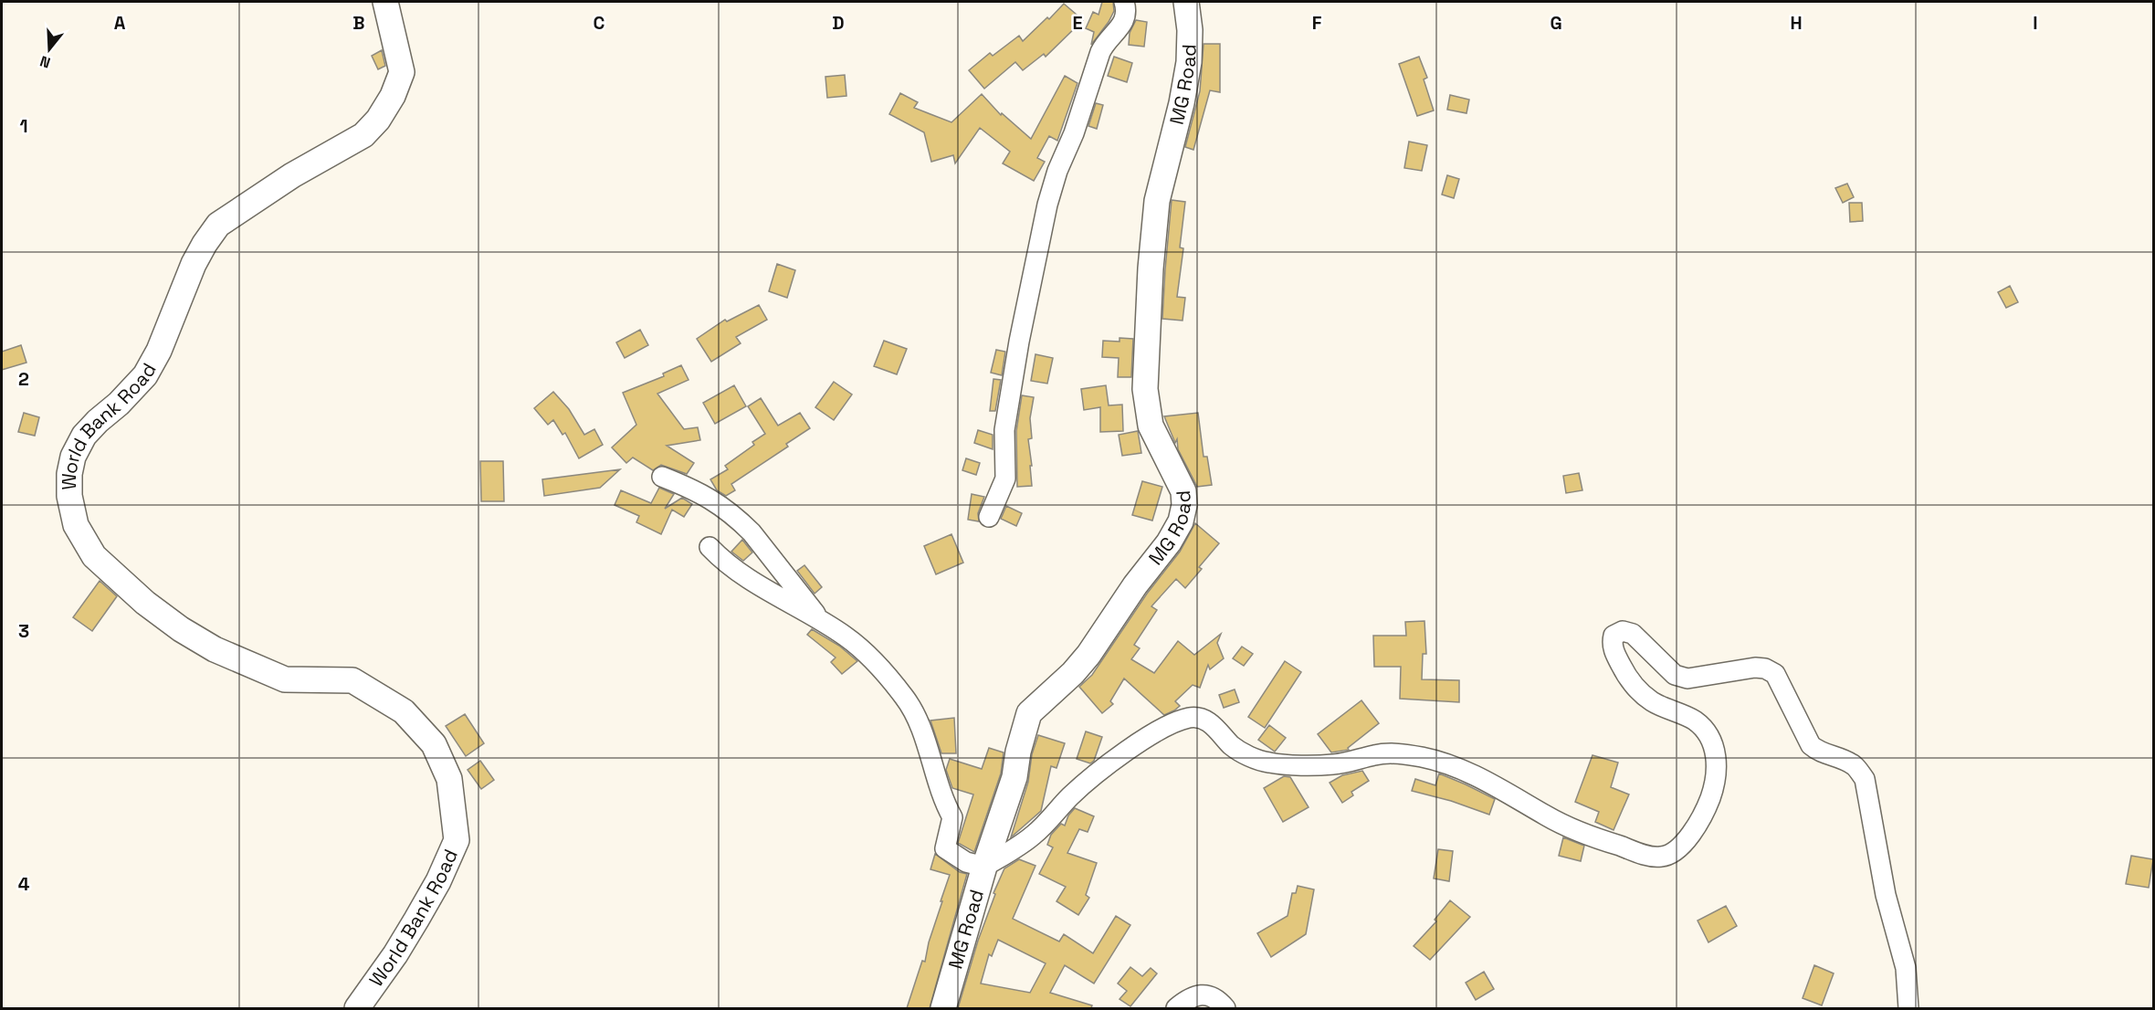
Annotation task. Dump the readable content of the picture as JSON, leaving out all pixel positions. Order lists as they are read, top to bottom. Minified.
{"streets":{"main road":["MG Road","World Bank Road"]},"north":"bottom","grid":{"columns":["A","B","C","D","E","F","G","H","I"],"rows":["1","2","3","4"]}}
